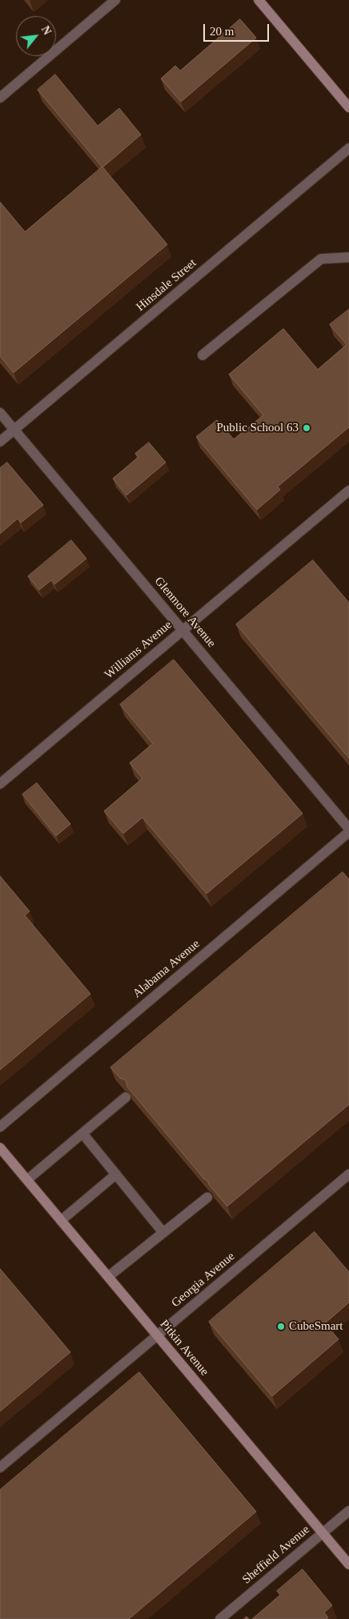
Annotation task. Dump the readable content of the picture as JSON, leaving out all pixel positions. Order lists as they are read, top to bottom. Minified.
{"streets":{"street":["Hinsdale Street","Glenmore Avenue","Williams Avenue","Alabama Avenue","Georgia Avenue","Pitkin Avenue","Sheffield Avenue"]},"crossings":[["Hinsdale Street","Glenmore Avenue"],["Glenmore Avenue","Williams Avenue"],["Georgia Avenue","Pitkin Avenue"],["Pitkin Avenue","Sheffield Avenue"]],"places":["Public School 63","CubeSmart"],"scale_bar":"20 m","north":"top right"}
